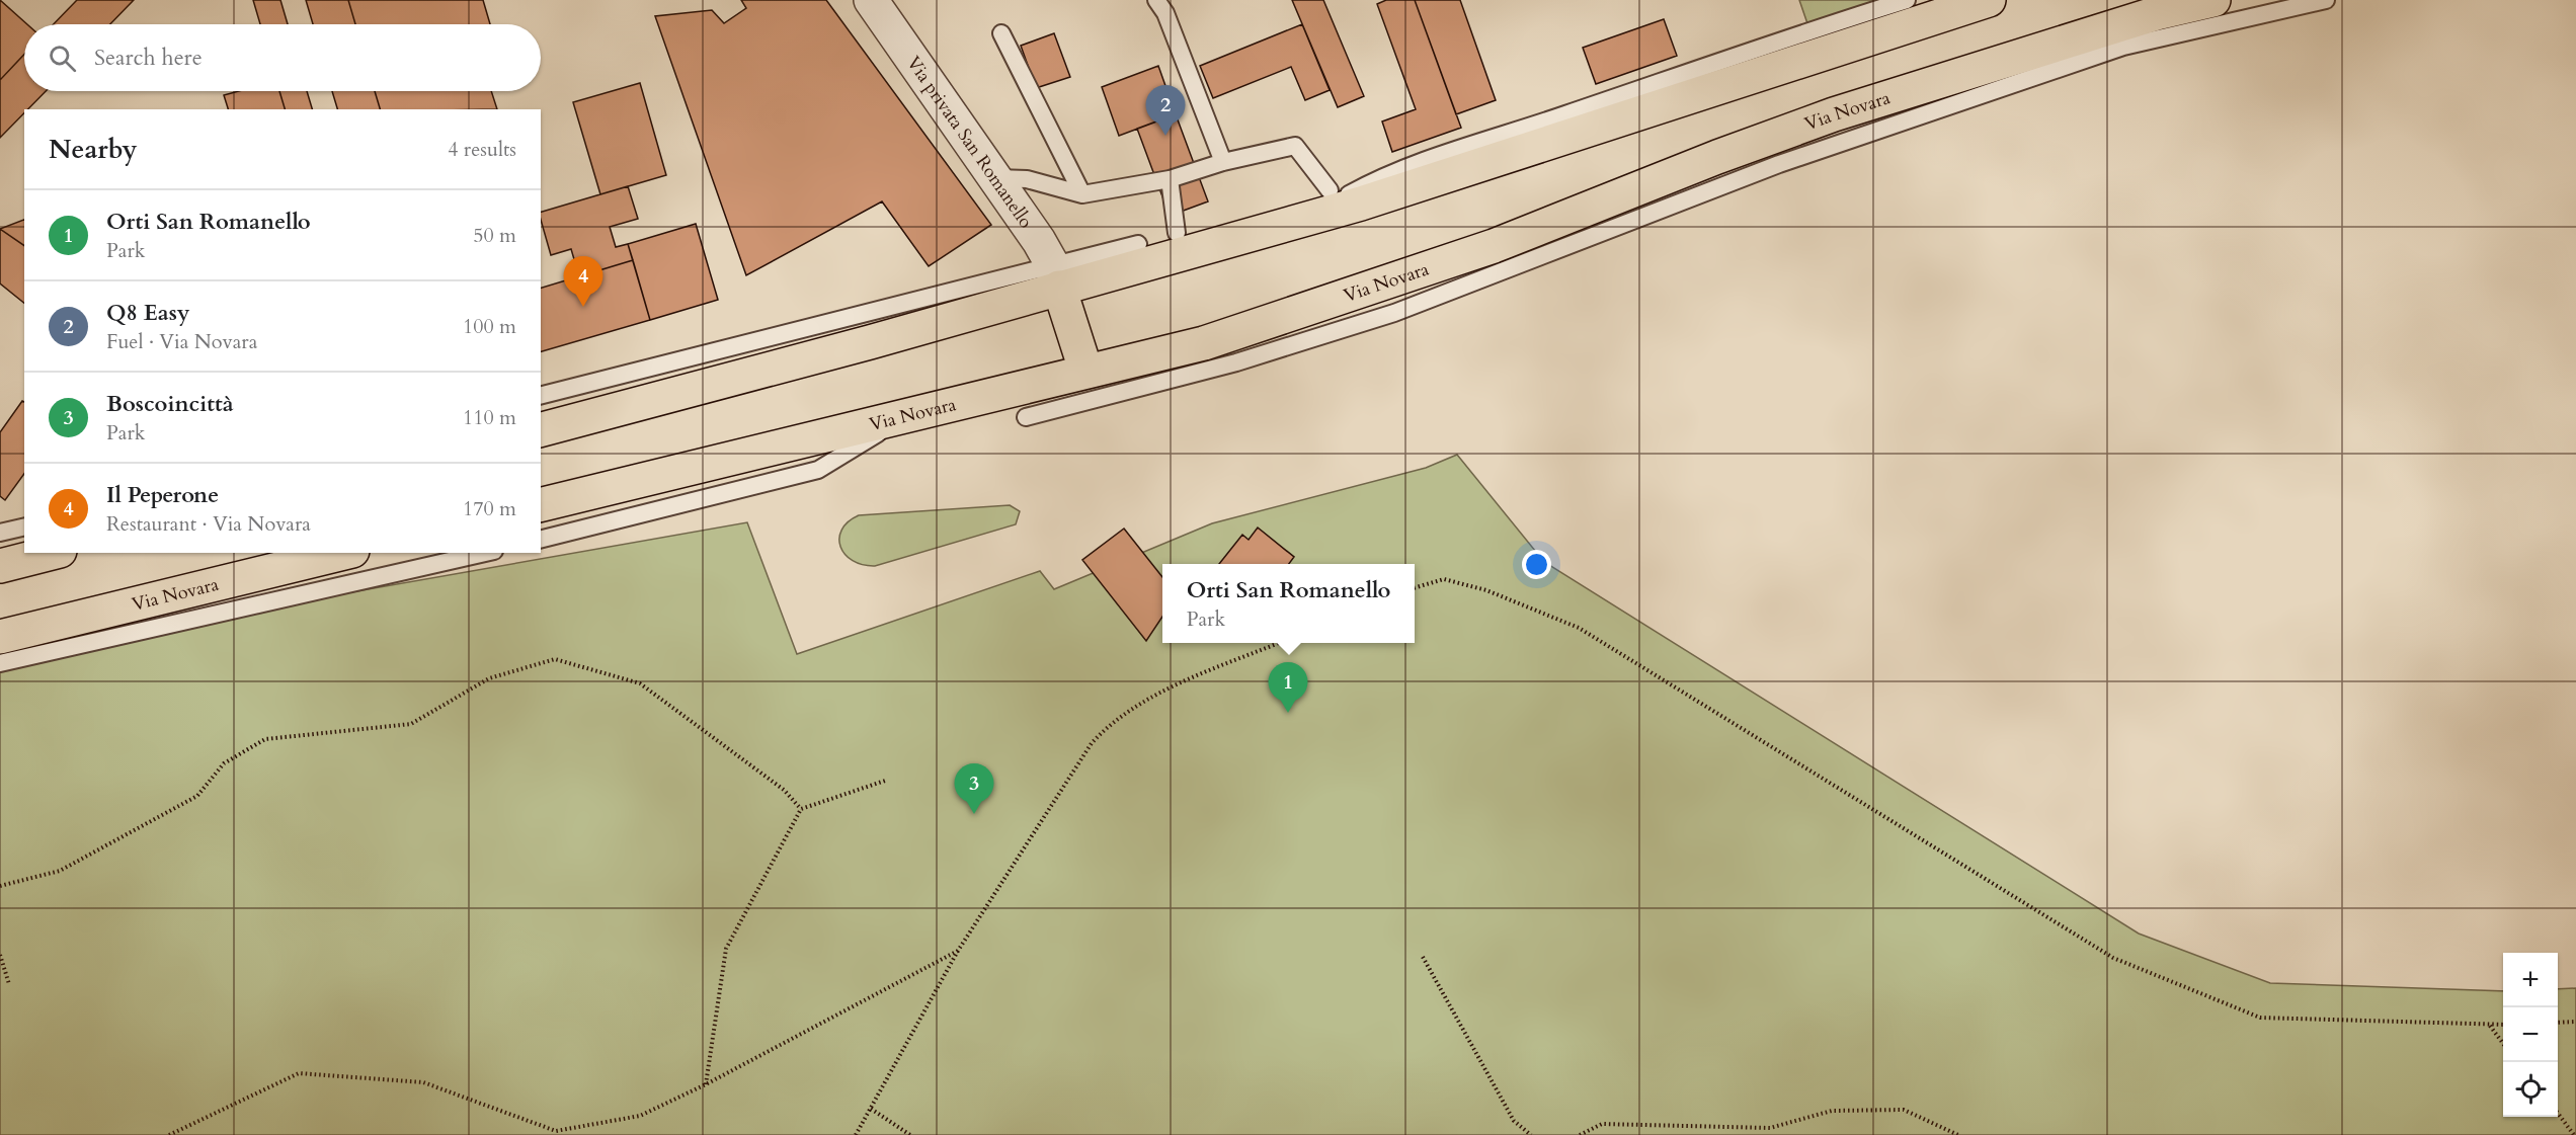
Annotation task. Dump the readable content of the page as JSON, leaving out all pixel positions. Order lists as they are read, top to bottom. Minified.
{"streets":{"main road":["Via Novara"],"street":["Via privata San Romanello"]},"page":{"search":"Search here","pins":["2","4","1","3"],"heading":["Nearby","4 results"],"list":[{"mark":"1","name":"Orti San Romanello","note":"Park","value":"50 m"},{"mark":"2","name":"Q8 Easy","note":"Fuel · Via Novara","value":"100 m"},{"mark":"3","name":"Boscoincittà","note":"Park","value":"110 m"},{"mark":"4","name":"Il Peperone","note":"Restaurant · Via Novara","value":"170 m"}],"popup":["Orti San Romanello","Park"],"map_buttons":["+","−"]}}
